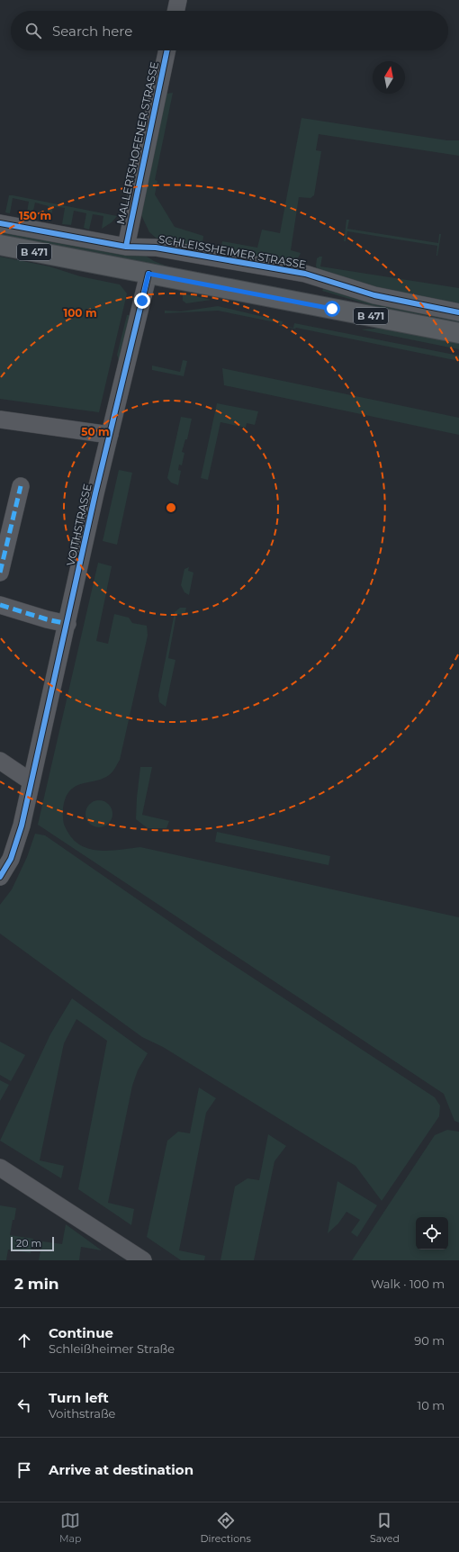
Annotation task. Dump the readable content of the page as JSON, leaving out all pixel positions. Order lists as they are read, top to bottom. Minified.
{"streets":{"main road":["B 471"],"street":["MALLERTSHOFENER STRASSE","SCHLEISSHEIMER STRASSE","VOITHSTRASSE"]},"crossings":[["MALLERTSHOFENER STRASSE","SCHLEISSHEIMER STRASSE"],["B 471","VOITHSTRASSE"]],"scale_bar":"20 m","north":"top","page":{"search":"Search here","scale":"20 m","heading":["2 min","Walk · 100 m"],"list":[["Continue","Schleißheimer Straße","90 m"],["Turn left","Voithstraße","10 m"],"Arrive at destination"],"nav":["Map","Directions","Saved"]},"rings":["150 m","100 m","50 m"]}
